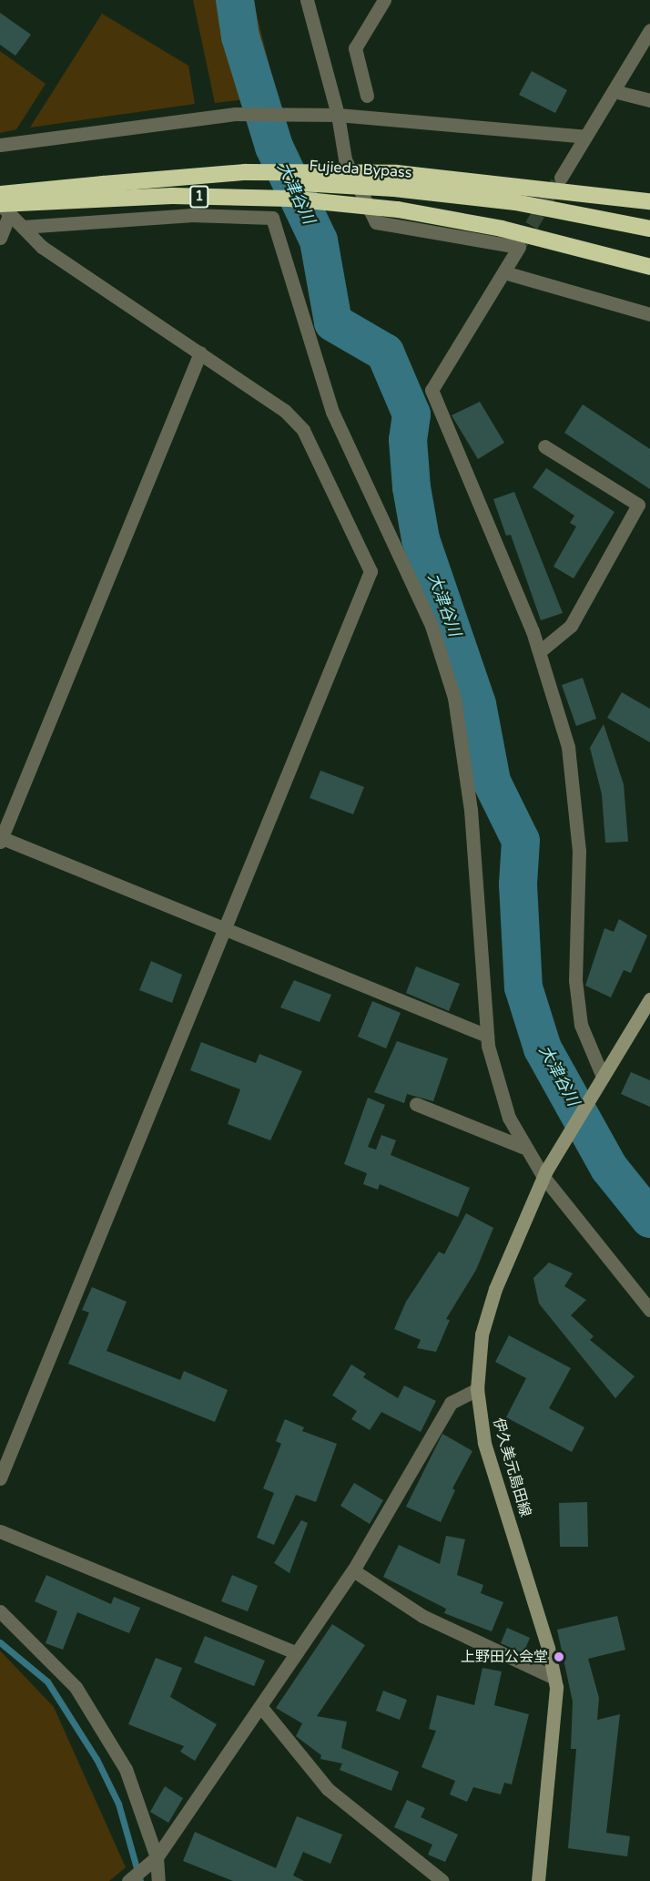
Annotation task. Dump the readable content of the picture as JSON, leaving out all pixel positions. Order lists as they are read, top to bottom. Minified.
{"streets":{"highway":["Fujieda Bypass","1"],"main road":["伊久美元島田線"]},"crossings":[["Fujieda Bypass","1"]],"water":["大津谷川"],"places":["上野田公会堂"]}
